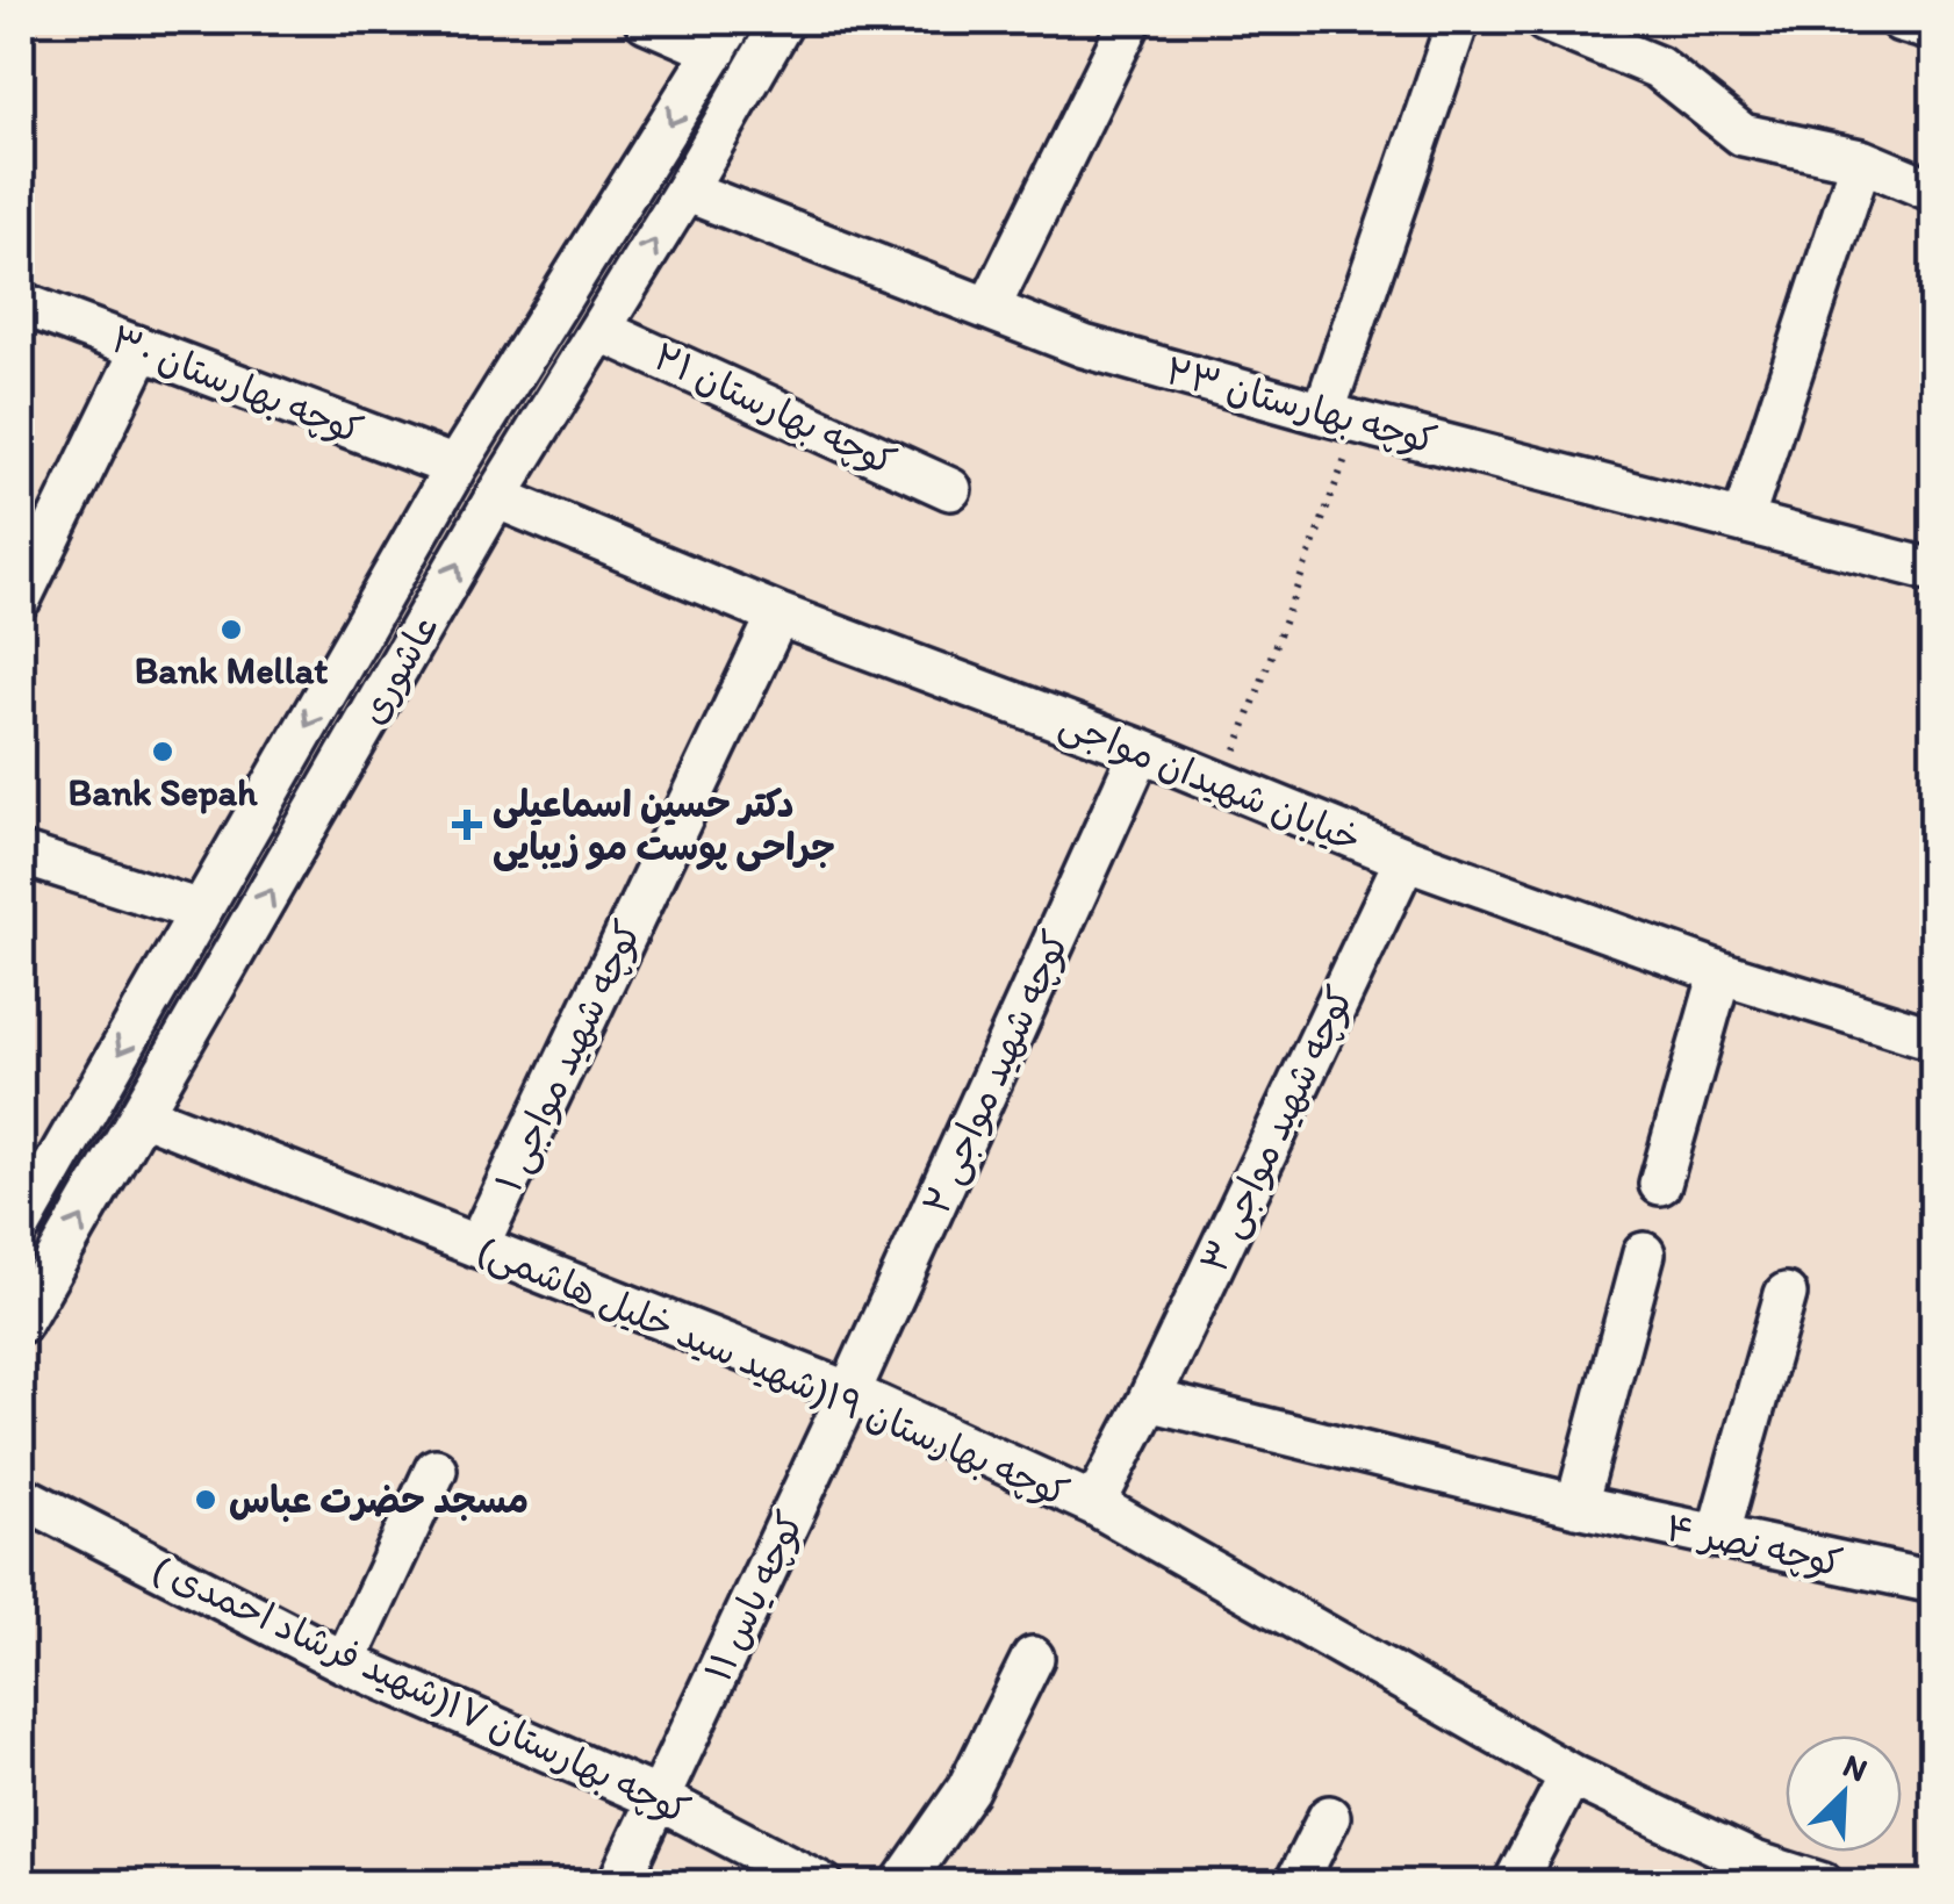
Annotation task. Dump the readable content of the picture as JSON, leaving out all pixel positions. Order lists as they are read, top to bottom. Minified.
{"streets":{"street":["کوچه بهارستان ۳۰","کوچه بهارستان ۲۳","کوچه بهارستان ۲۱","عاشوری","خیابان شهیدان مواجی","کوچه شهید مواجی ۱","کوچه شهید مواجی ۲","کوچه شهید مواجی ۳","کوچه بهارستان ۱۹(شهید سید خلیل هاشمی)","کوچه نصر ۴","کوچه یاس ۱۱","کوچه بهارستان ۱۷(شهید فرشاد احمدی )"]},"crossings":[["کوچه بهارستان ۳۰","عاشوری"],["کوچه بهارستان ۲۳","عاشوری"],["کوچه بهارستان ۲۱","عاشوری"],["عاشوری","خیابان شهیدان مواجی"],["عاشوری","کوچه بهارستان ۱۹(شهید سید خلیل هاشمی)"],["خیابان شهیدان مواجی","کوچه شهید مواجی ۱"],["خیابان شهیدان مواجی","کوچه شهید مواجی ۲"],["خیابان شهیدان مواجی","کوچه شهید مواجی ۳"],["کوچه شهید مواجی ۱","کوچه بهارستان ۱۹(شهید سید خلیل هاشمی)"],["کوچه شهید مواجی ۲","کوچه بهارستان ۱۹(شهید سید خلیل هاشمی)"],["کوچه شهید مواجی ۲","کوچه یاس ۱۱"],["کوچه شهید مواجی ۳","کوچه بهارستان ۱۹(شهید سید خلیل هاشمی)"],["کوچه شهید مواجی ۳","کوچه نصر ۴"],["کوچه بهارستان ۱۹(شهید سید خلیل هاشمی)","کوچه یاس ۱۱"],["کوچه یاس ۱۱","کوچه بهارستان ۱۷(شهید فرشاد احمدی )"]],"places":{"other":["Bank Mellat","Bank Sepah","مسجد حضرت عباس"],"health":["دکتر حسین اسماعیلی جراحی پوست مو زیبایی"]},"north":"top right"}
